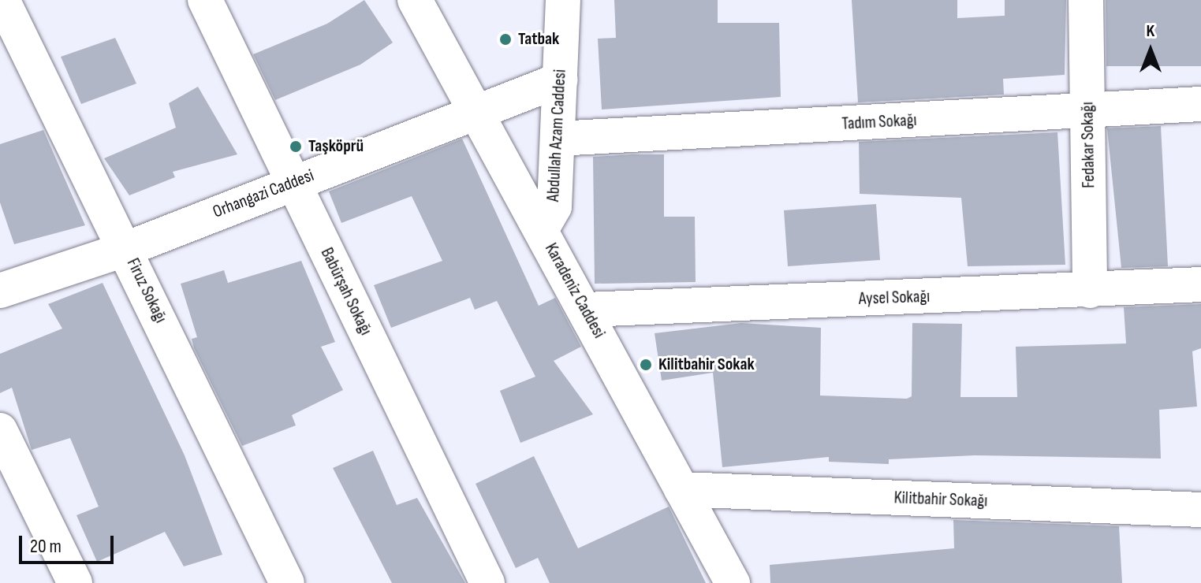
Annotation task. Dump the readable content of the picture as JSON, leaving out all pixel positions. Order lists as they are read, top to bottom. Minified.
{"streets":{"street":["Tadım Sokağı","Abdullah Azam Caddesi","Fedakar Sokağı","Orhangazi Caddesi","Firuz Sokağı","Karadeniz Caddesi","Babürşah Sokağı","Aysel Sokağı","Kilitbahir Sokağı"]},"crossings":[["Tadım Sokağı","Abdullah Azam Caddesi"],["Tadım Sokağı","Fedakar Sokağı"],["Abdullah Azam Caddesi","Orhangazi Caddesi"],["Abdullah Azam Caddesi","Karadeniz Caddesi"],["Fedakar Sokağı","Aysel Sokağı"],["Orhangazi Caddesi","Firuz Sokağı"],["Orhangazi Caddesi","Karadeniz Caddesi"],["Orhangazi Caddesi","Babürşah Sokağı"],["Karadeniz Caddesi","Aysel Sokağı"],["Karadeniz Caddesi","Kilitbahir Sokağı"]],"places":["Tatbak","Taşköprü","Kilitbahir Sokak"],"scale_bar":"20 m","north":"top"}
